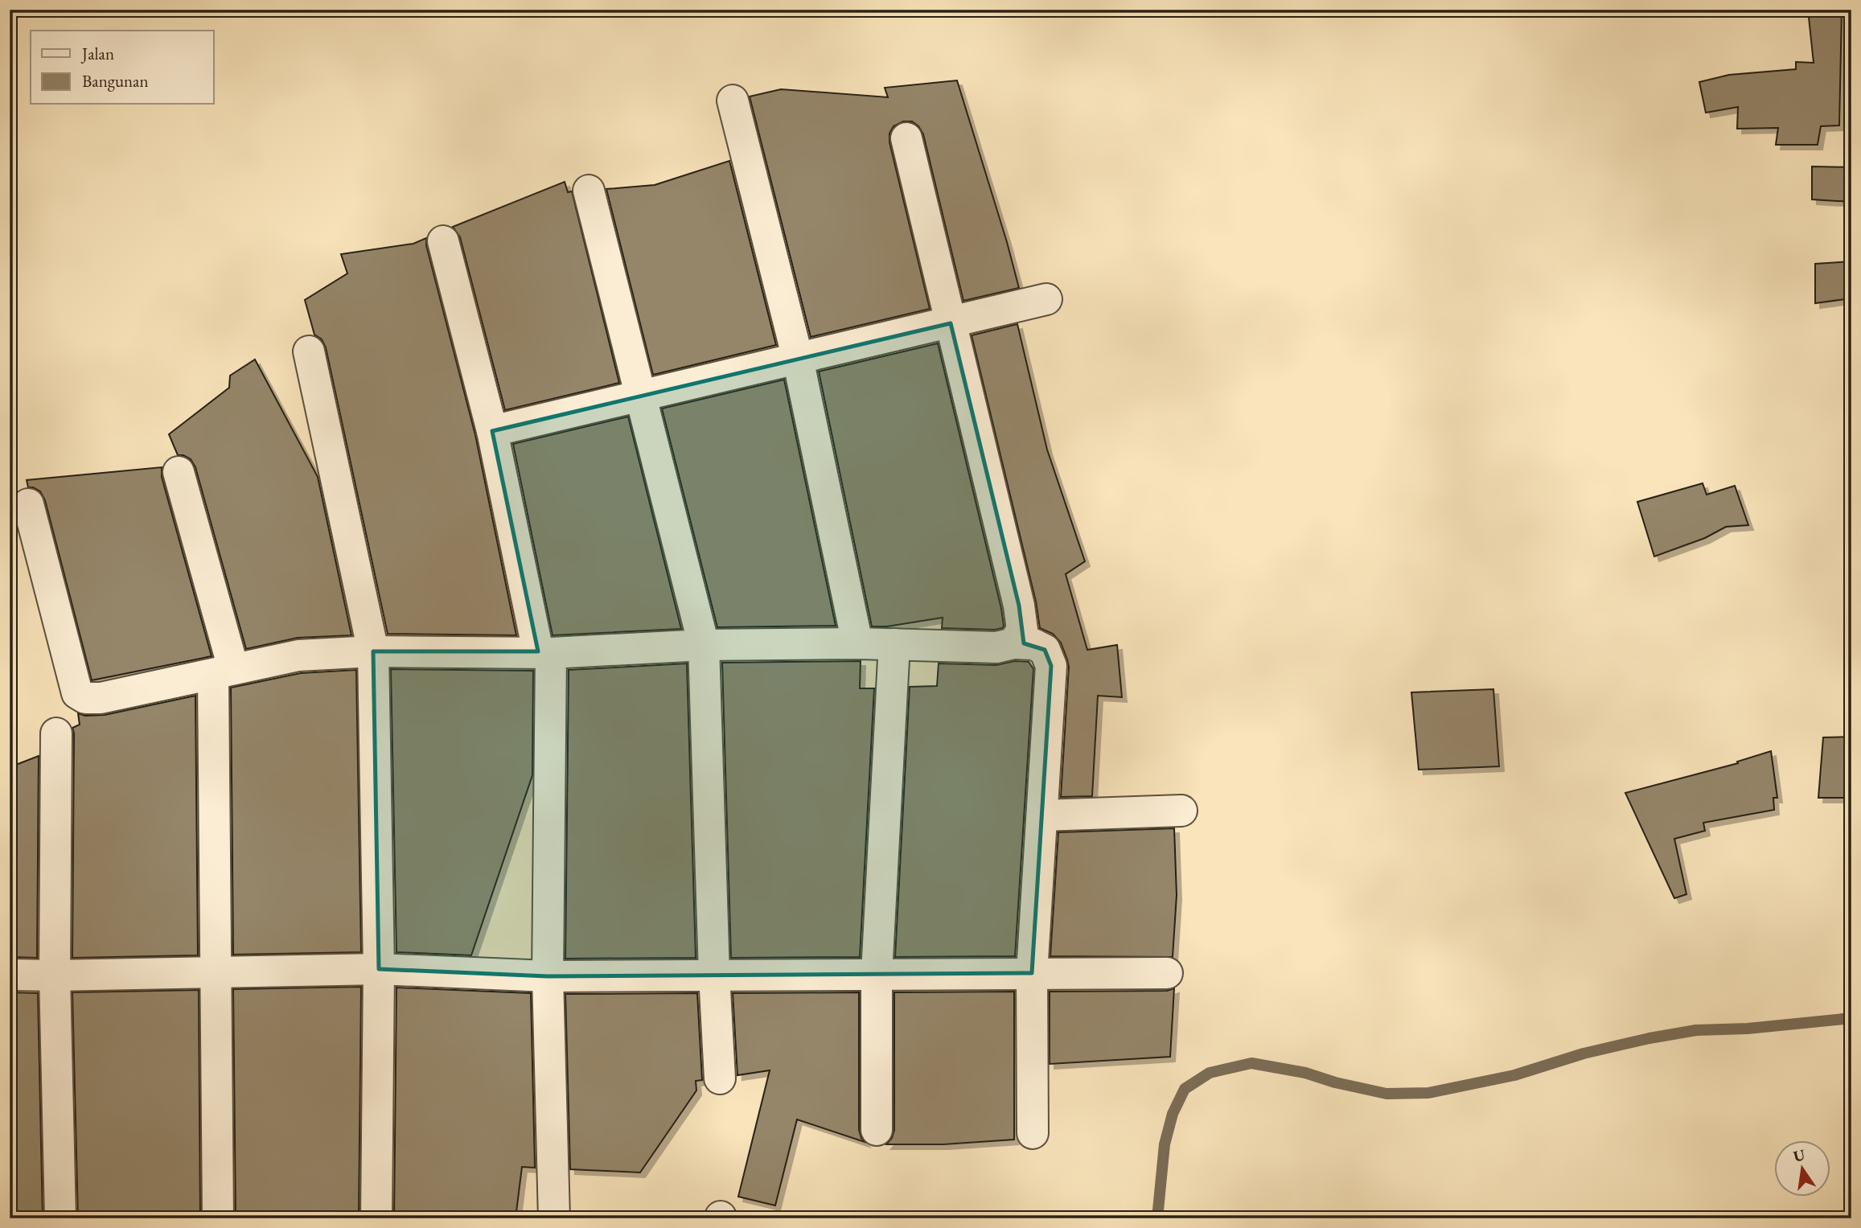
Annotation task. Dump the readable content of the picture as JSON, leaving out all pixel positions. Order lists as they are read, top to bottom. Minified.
{"legend":["Jalan","Bangunan"],"north":"top"}
